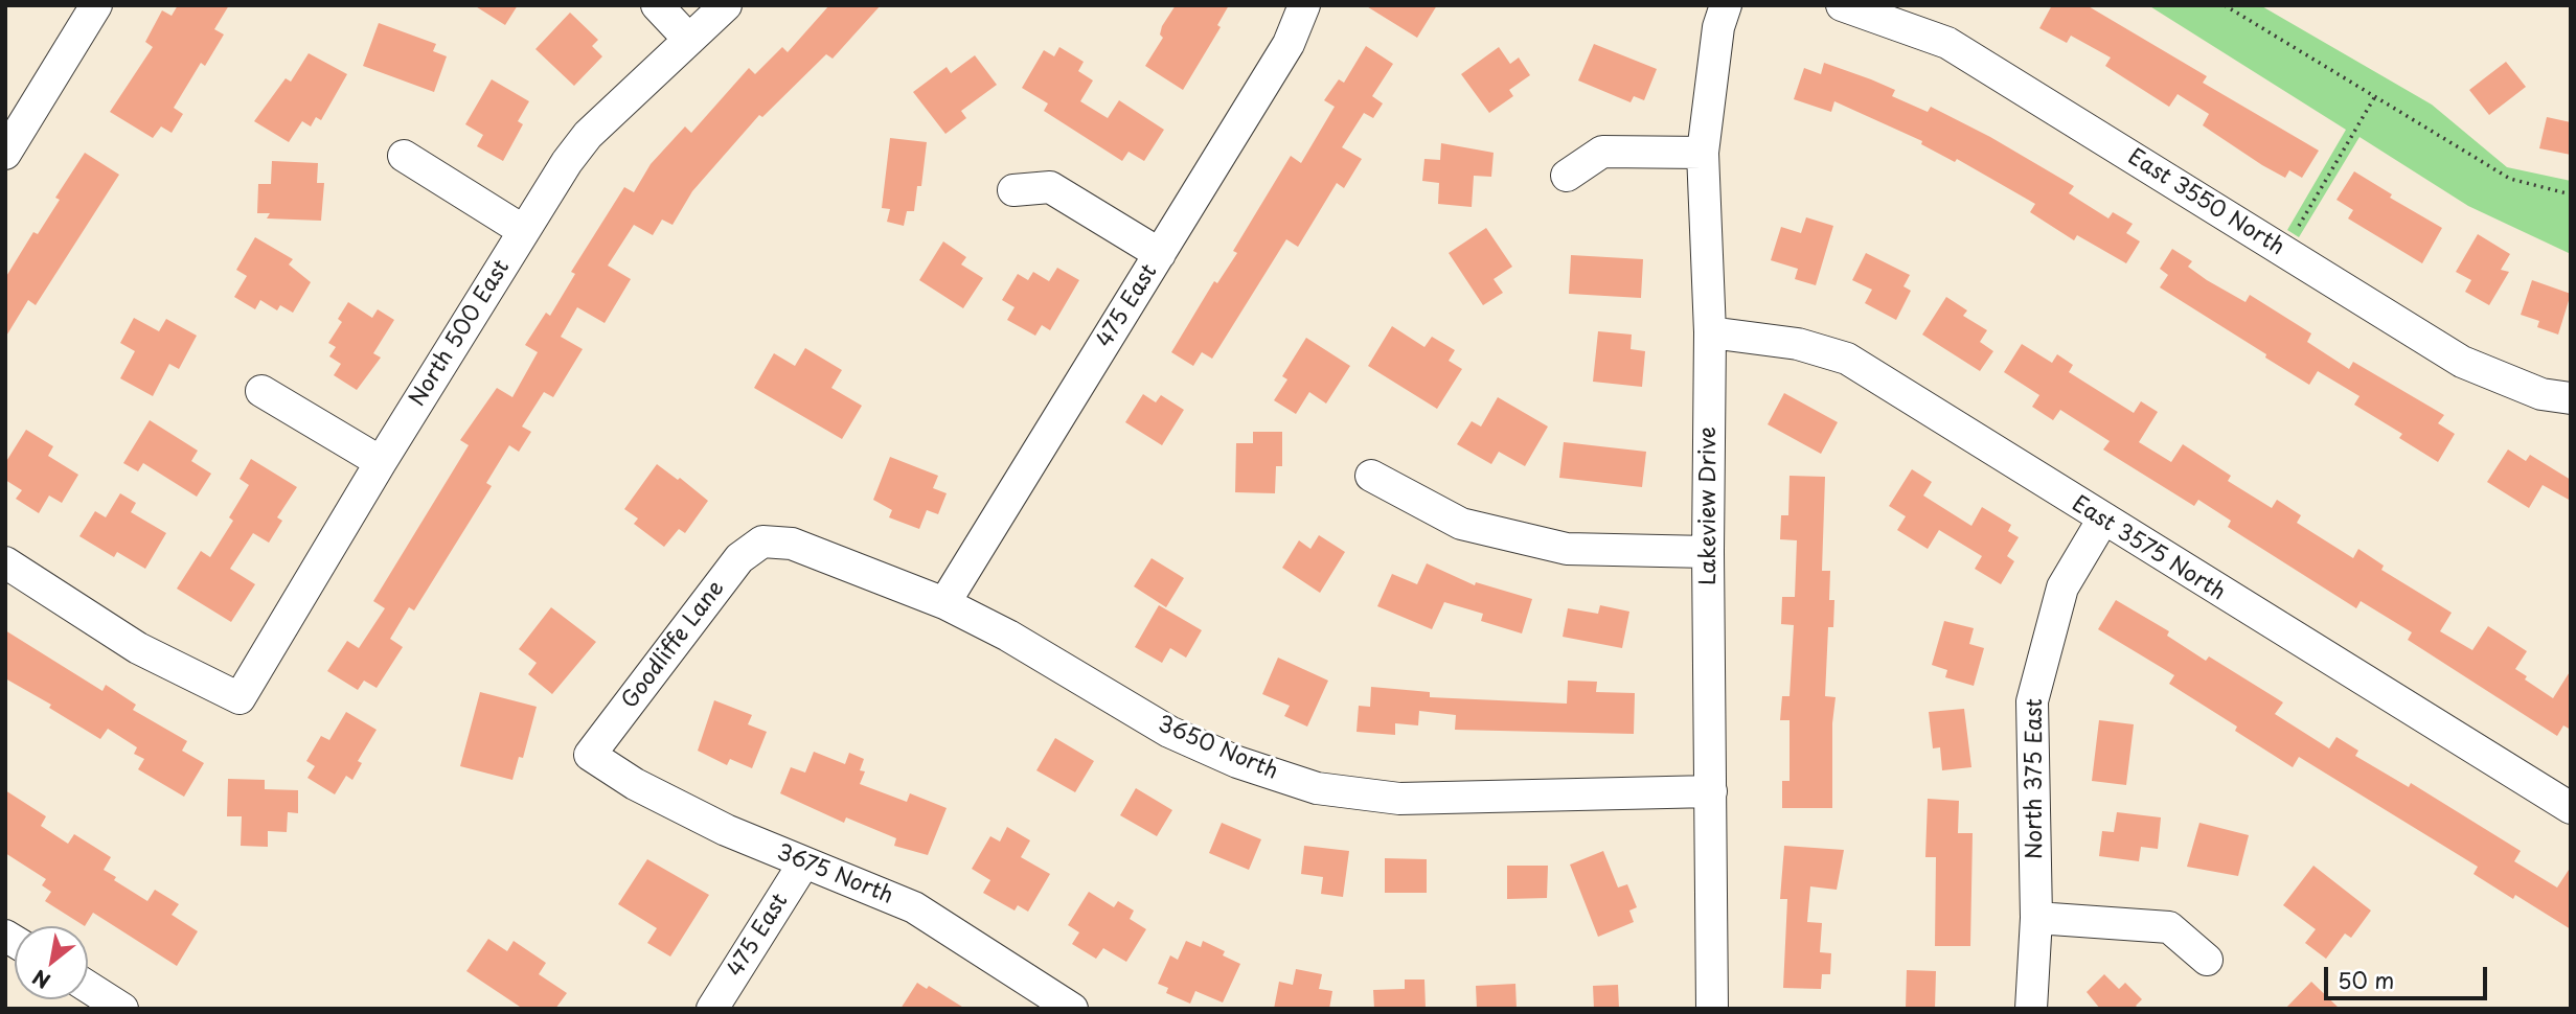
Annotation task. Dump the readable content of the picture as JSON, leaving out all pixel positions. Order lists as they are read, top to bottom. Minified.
{"streets":{"street":["East 3550 North","475 East","North 500 East","Lakeview Drive","East 3575 North","Goodliffe Lane","3650 North","North 375 East","3675 North"]},"crossings":[["475 East","3650 North"],["475 East","3675 North"],["Lakeview Drive","East 3575 North"],["Lakeview Drive","3650 North"],["East 3575 North","North 375 East"],["Goodliffe Lane","3650 North"],["Goodliffe Lane","3675 North"]],"scale_bar":"50 m","north":"bottom left"}
